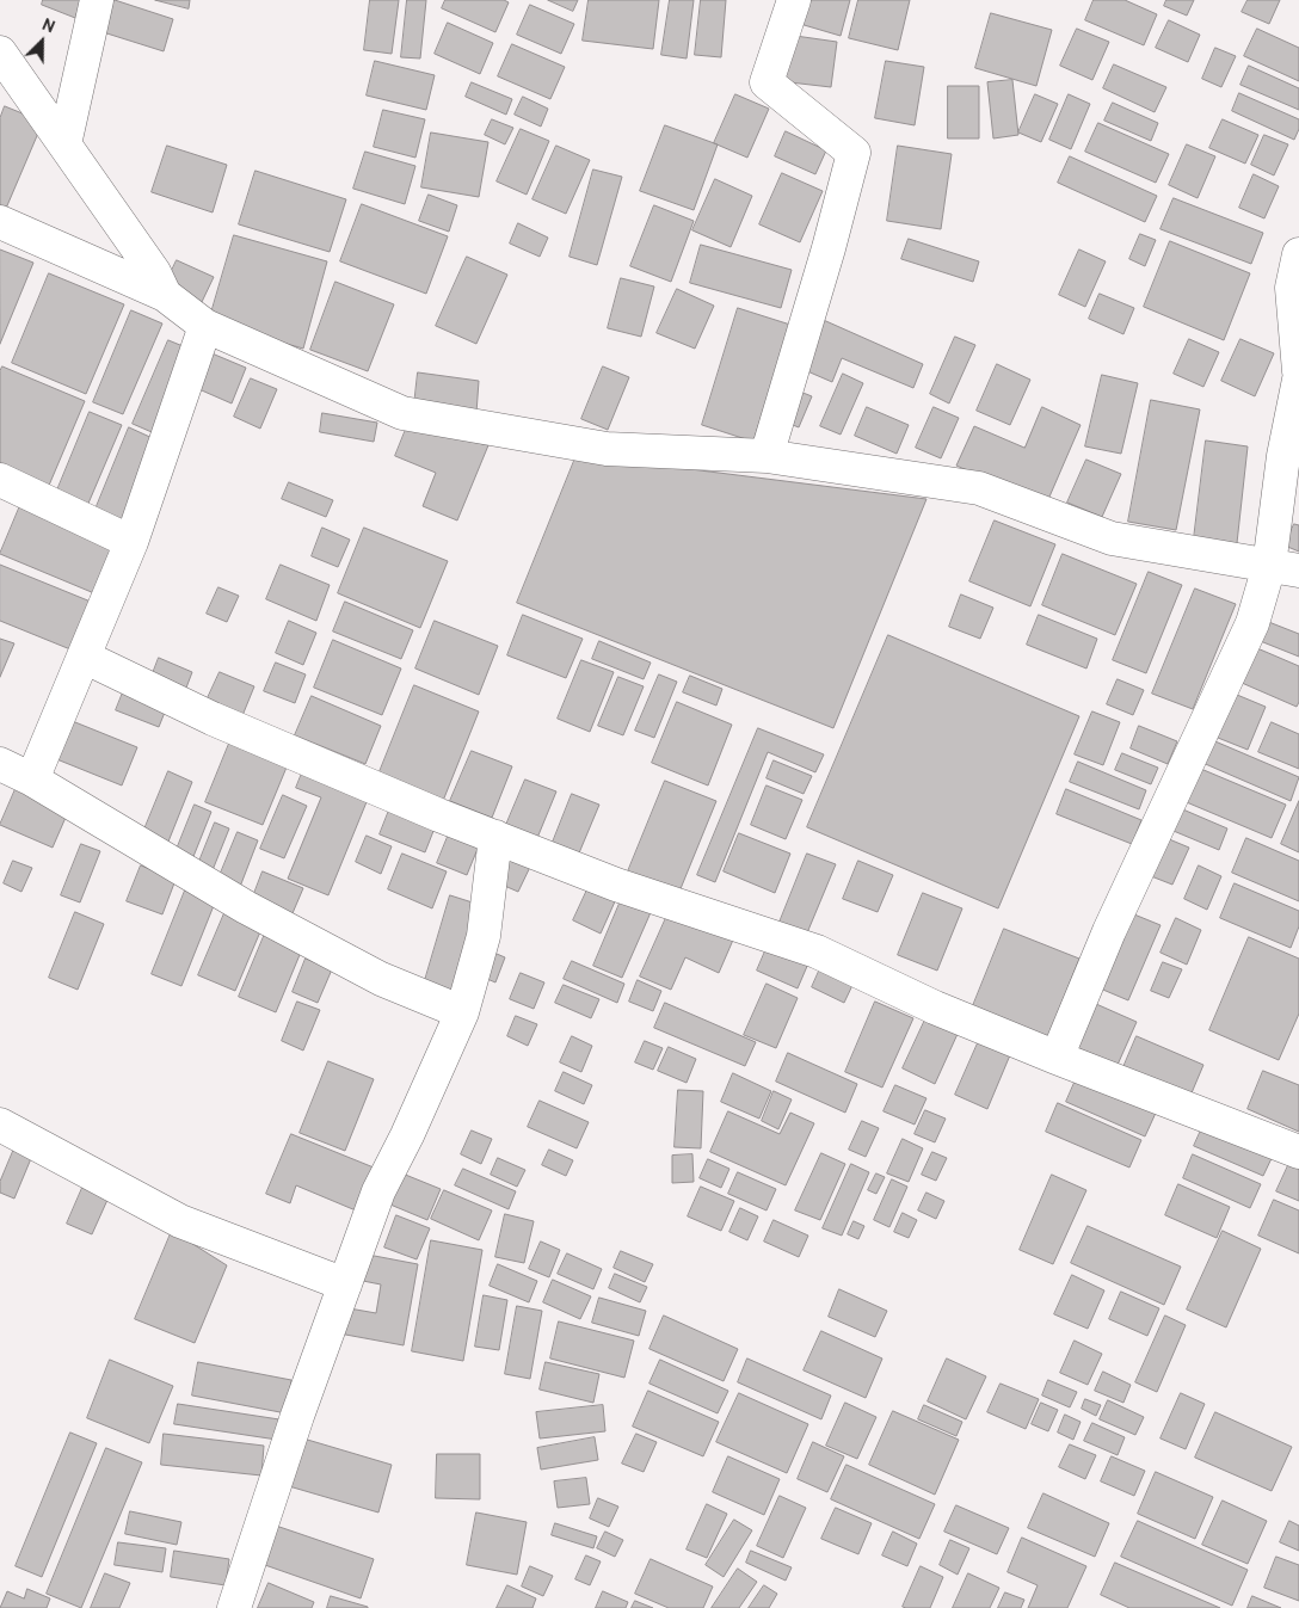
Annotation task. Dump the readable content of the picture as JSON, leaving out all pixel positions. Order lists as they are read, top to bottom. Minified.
{"north":"top right"}
